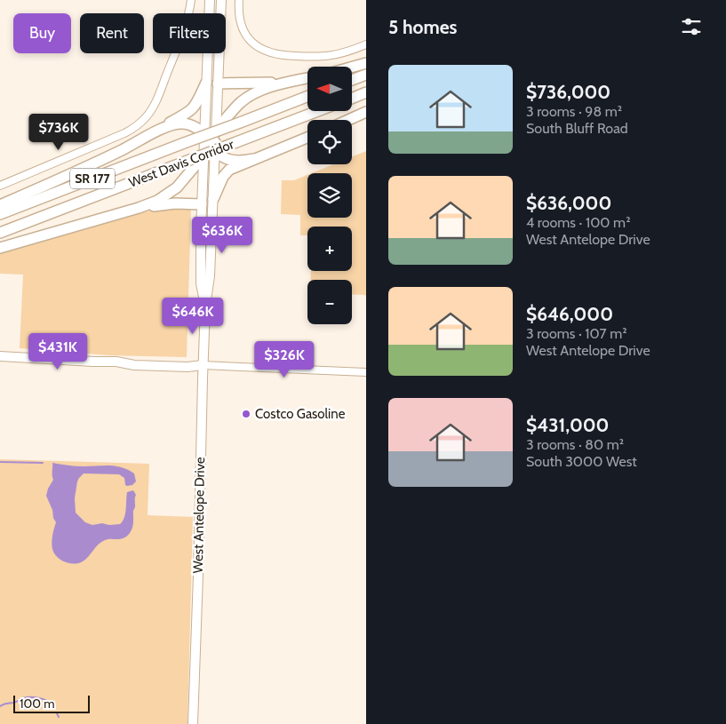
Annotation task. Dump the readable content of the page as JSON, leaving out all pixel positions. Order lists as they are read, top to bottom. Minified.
{"streets":{"highway":["West Davis Corridor","SR 177"],"main road":["West Antelope Drive"]},"places":["Costco Gasoline"],"scale_bar":"100 m","north":"left","page":{"heading":"5 homes","chip":["Buy","Rent","Filters"],"list":[{"name":"$736,000","note":"3 rooms · 98 m² · South Bluff Road"},{"name":"$636,000","note":"4 rooms · 100 m² · West Antelope Drive"},{"name":"$646,000","note":"3 rooms · 107 m² · West Antelope Drive"},{"name":"$431,000","note":"3 rooms · 80 m² · South 3000 West"}],"map_buttons":["+","−"],"price":["$736K","$636K","$646K","$431K","$326K"],"scale":"100 m"}}
